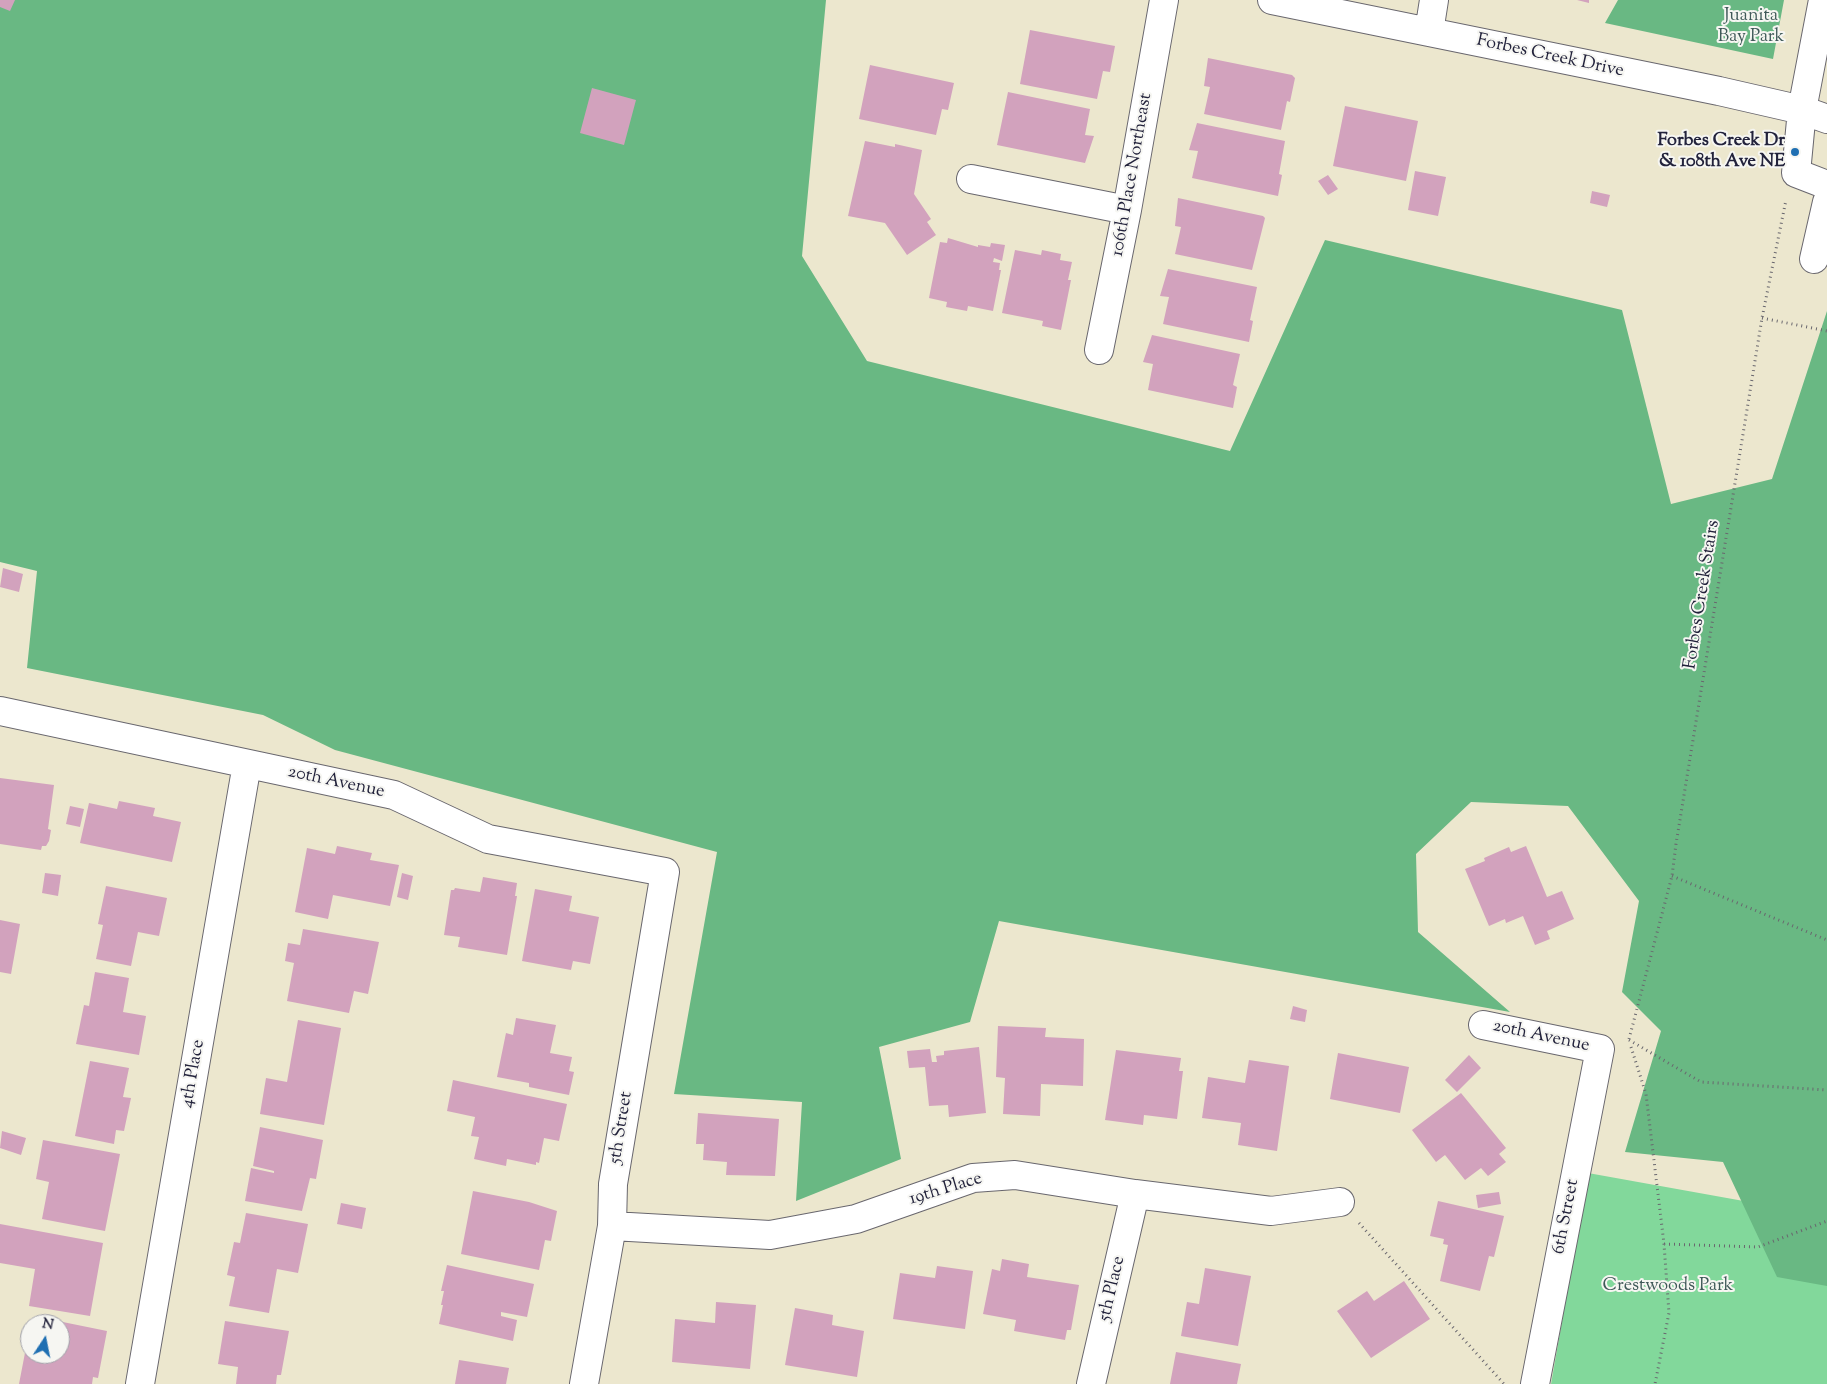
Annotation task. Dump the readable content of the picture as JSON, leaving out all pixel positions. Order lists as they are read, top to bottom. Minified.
{"streets":{"street":["Forbes Creek Drive","106th Place Northeast","20th Avenue","4th Place","5th Street","19th Place","6th Street","5th Place"],"path":["Forbes Creek Stairs"]},"crossings":[["20th Avenue","4th Place"],["20th Avenue","5th Street"],["20th Avenue","6th Street"],["5th Street","19th Place"],["19th Place","5th Place"]],"parks":["Juanita Bay Park","Crestwoods Park"],"places":["Forbes Creek Dr & 108th Ave NE"],"north":"top"}
